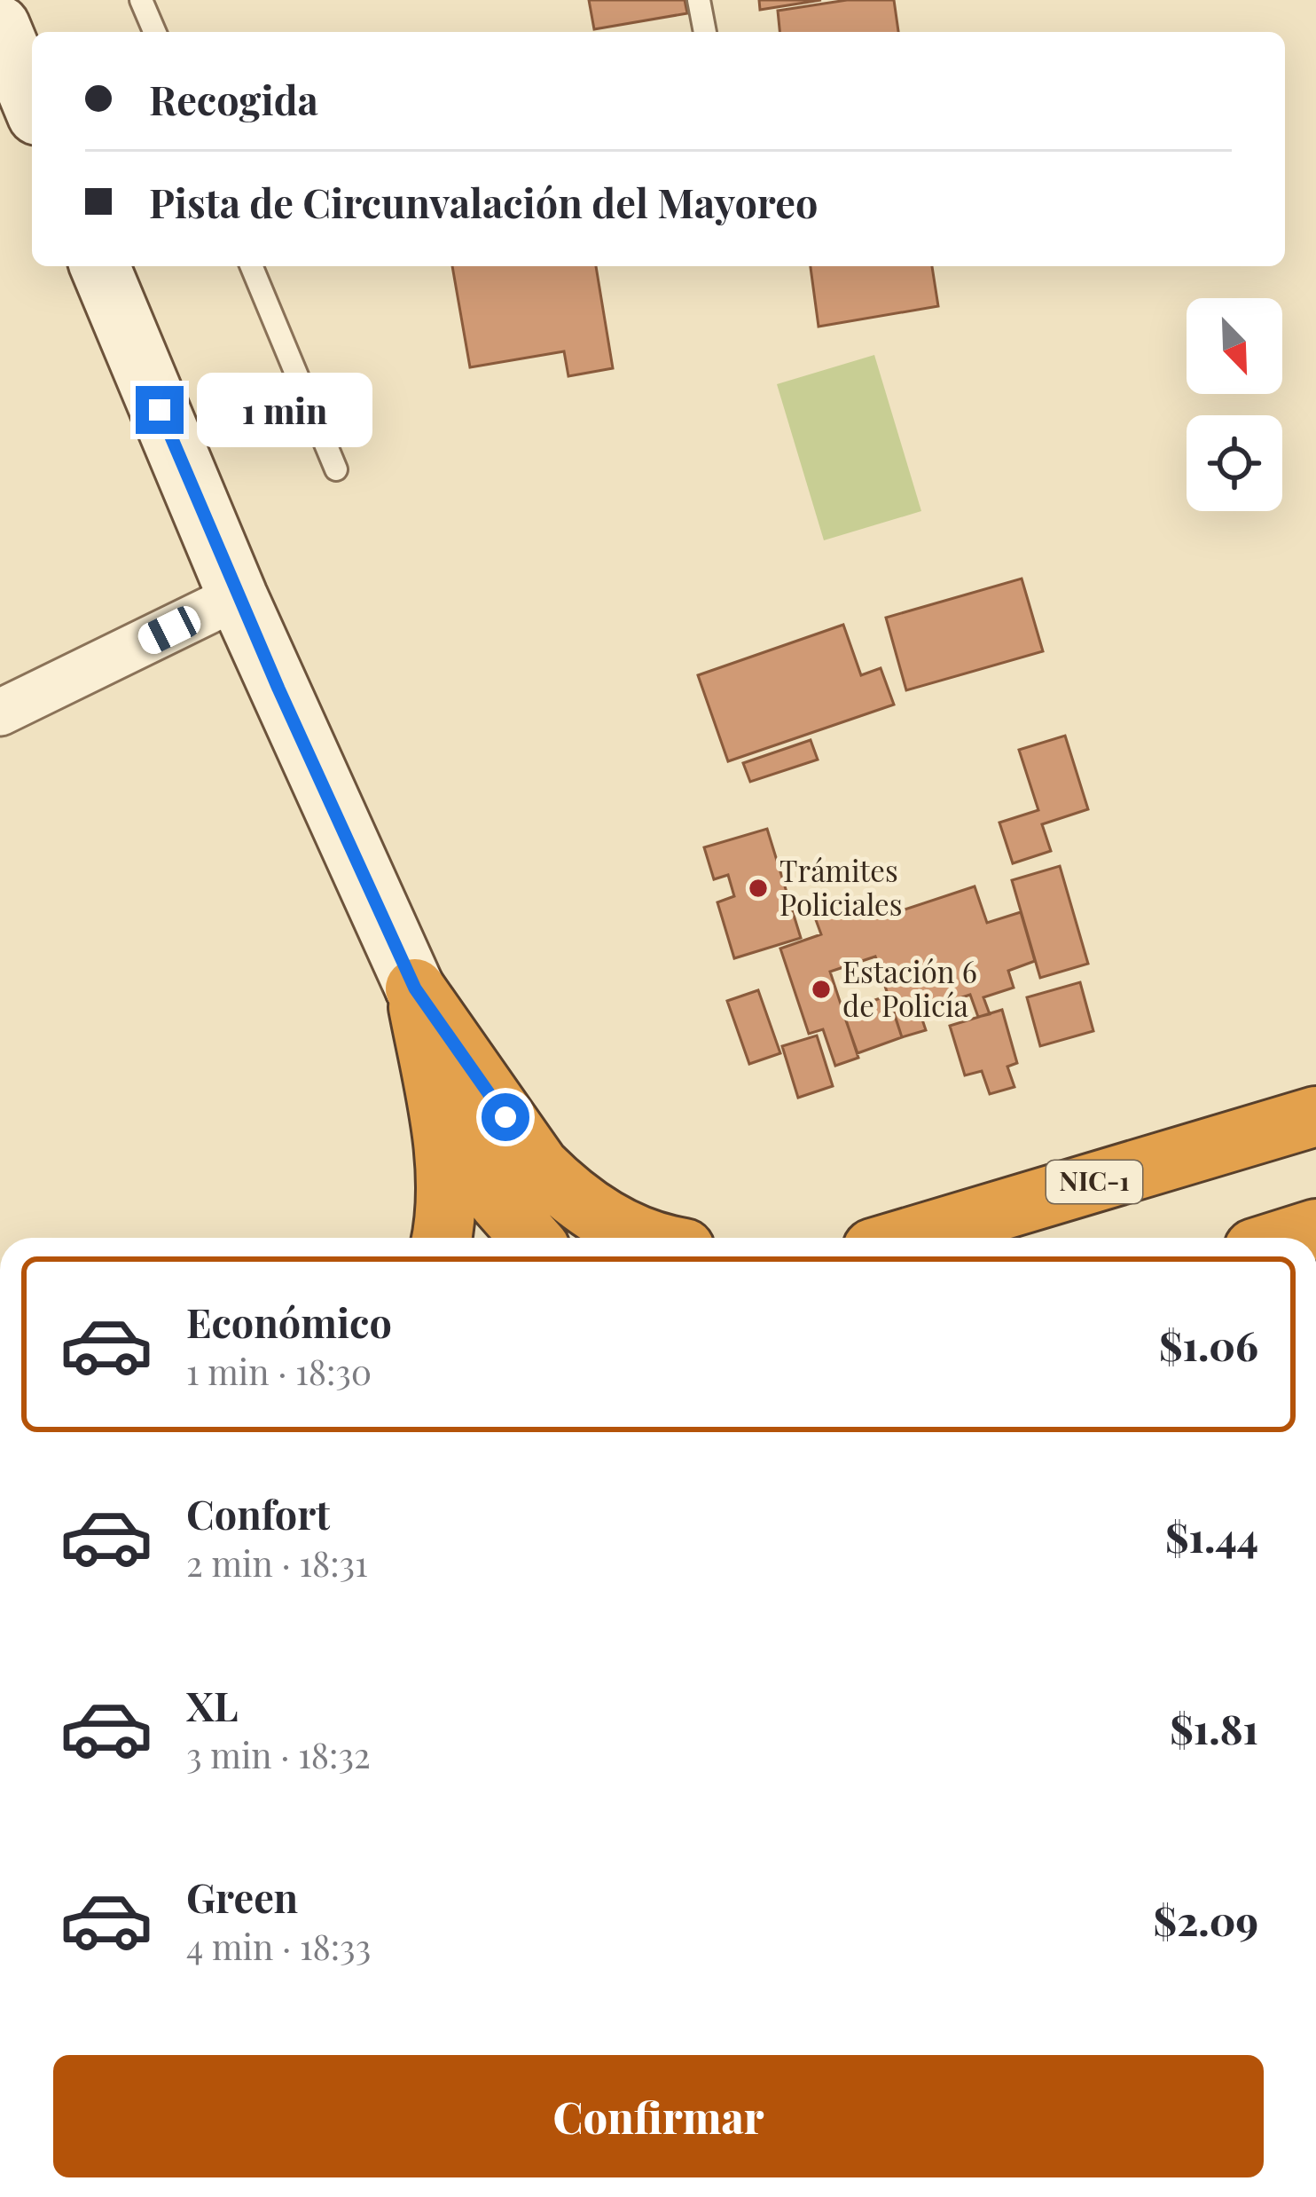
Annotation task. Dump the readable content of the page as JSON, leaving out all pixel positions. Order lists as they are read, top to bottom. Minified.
{"streets":{"highway":["NIC-1"]},"places":["Trámites Policiales","Estación 6 de Policía"],"north":"bottom right","page":{"banner":["Recogida","Pista de Circunvalación del Mayoreo"],"bubble":"1 min","list":[{"name":"Económico","note":"1 min · 18:30","value":"$1.06"},{"name":"Confort","note":"2 min · 18:31","value":"$1.44"},{"name":"XL","note":"3 min · 18:32","value":"$1.81"},{"name":"Green","note":"4 min · 18:33","value":"$2.09"}],"buttons":"Confirmar"}}
